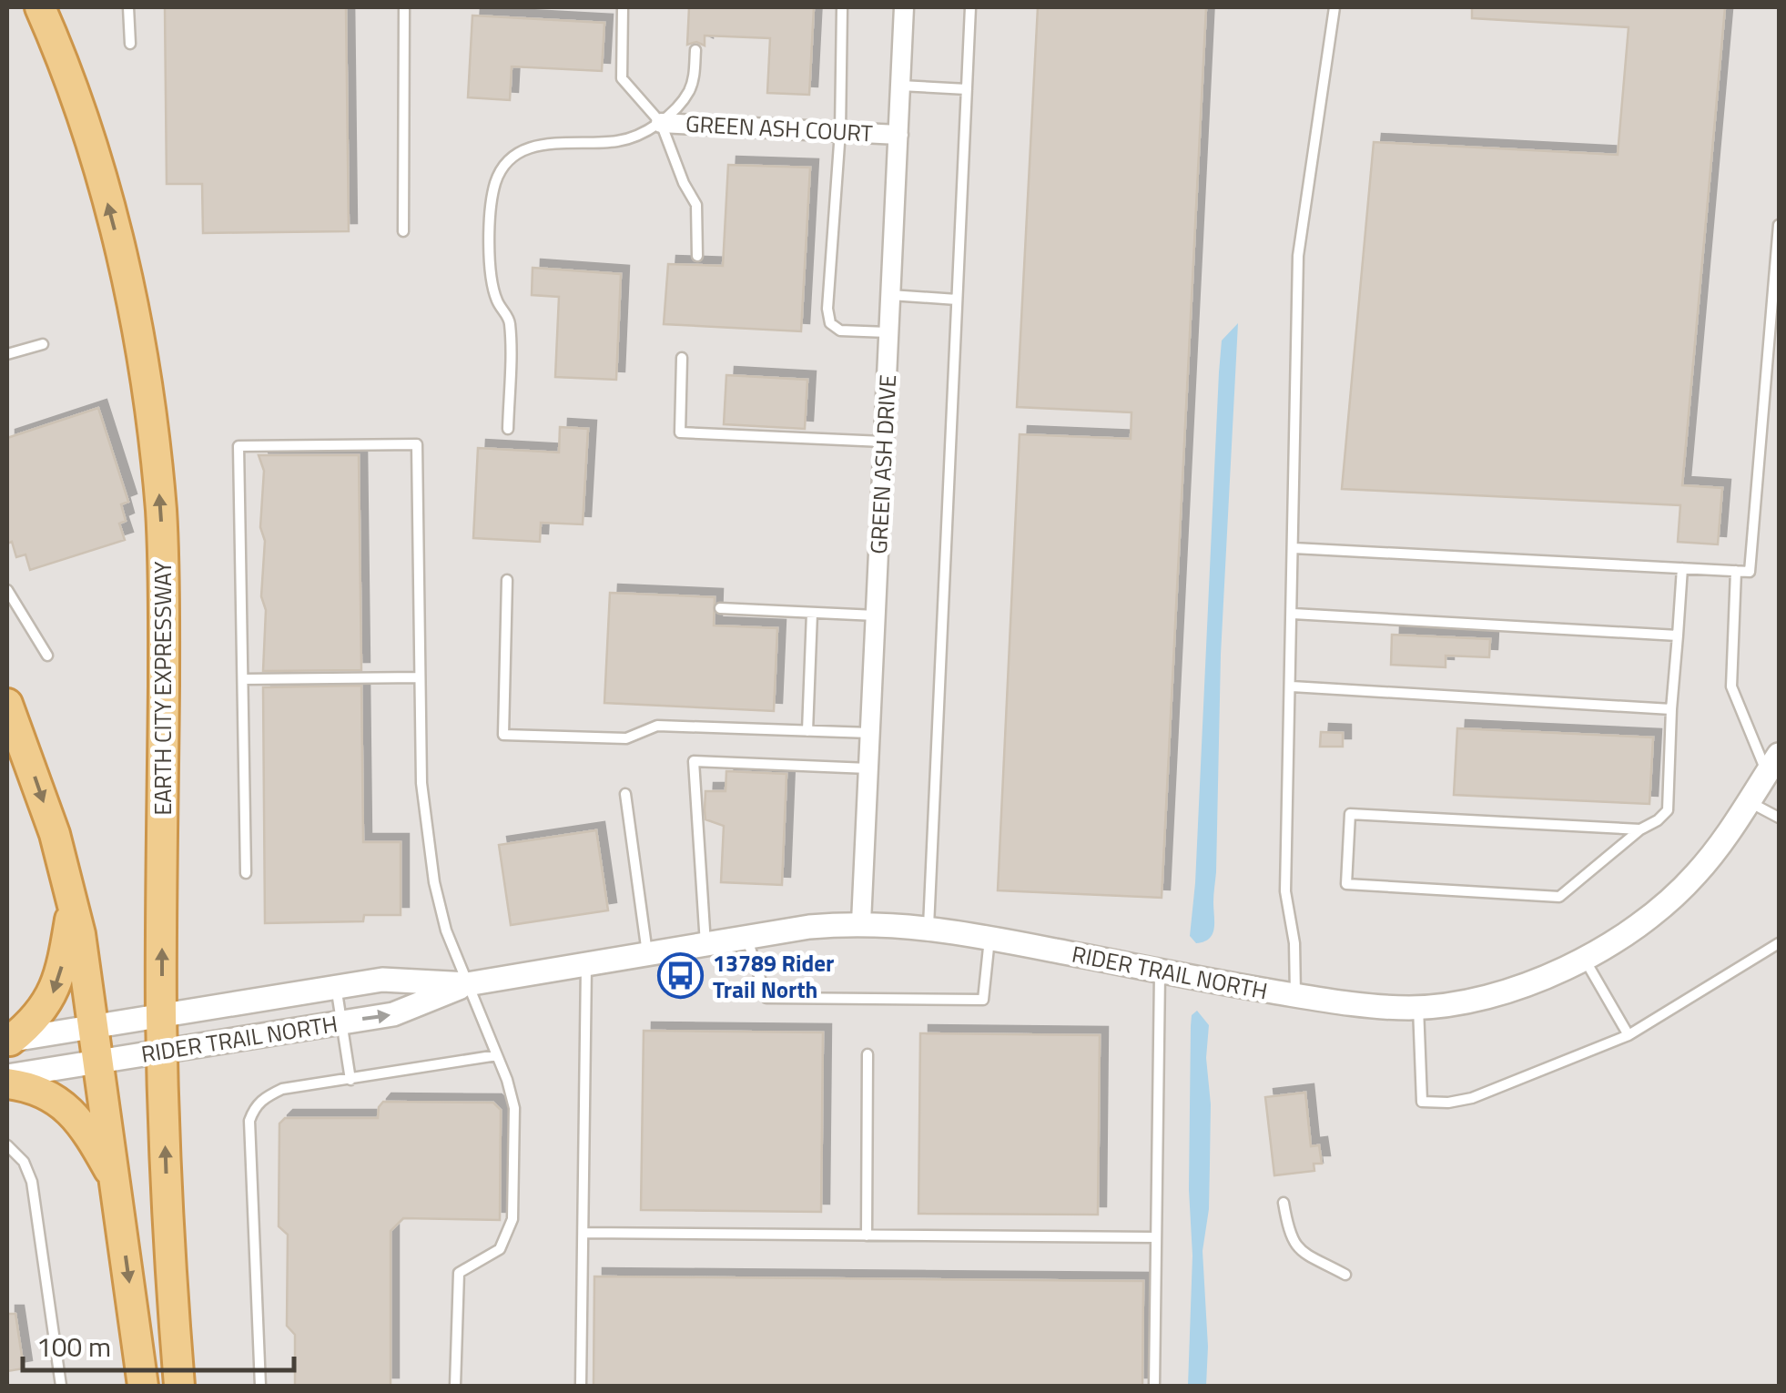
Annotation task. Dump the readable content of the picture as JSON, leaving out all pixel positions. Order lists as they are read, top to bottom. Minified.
{"streets":{"highway":["EARTH CITY EXPRESSWAY"],"street":["GREEN ASH COURT","GREEN ASH DRIVE","RIDER TRAIL NORTH"]},"crossings":[["GREEN ASH COURT","GREEN ASH DRIVE"],["GREEN ASH DRIVE","RIDER TRAIL NORTH"],["EARTH CITY EXPRESSWAY","RIDER TRAIL NORTH"]],"places":{"bus stop":["13789 Rider Trail North"]},"scale_bar":"100 m"}
